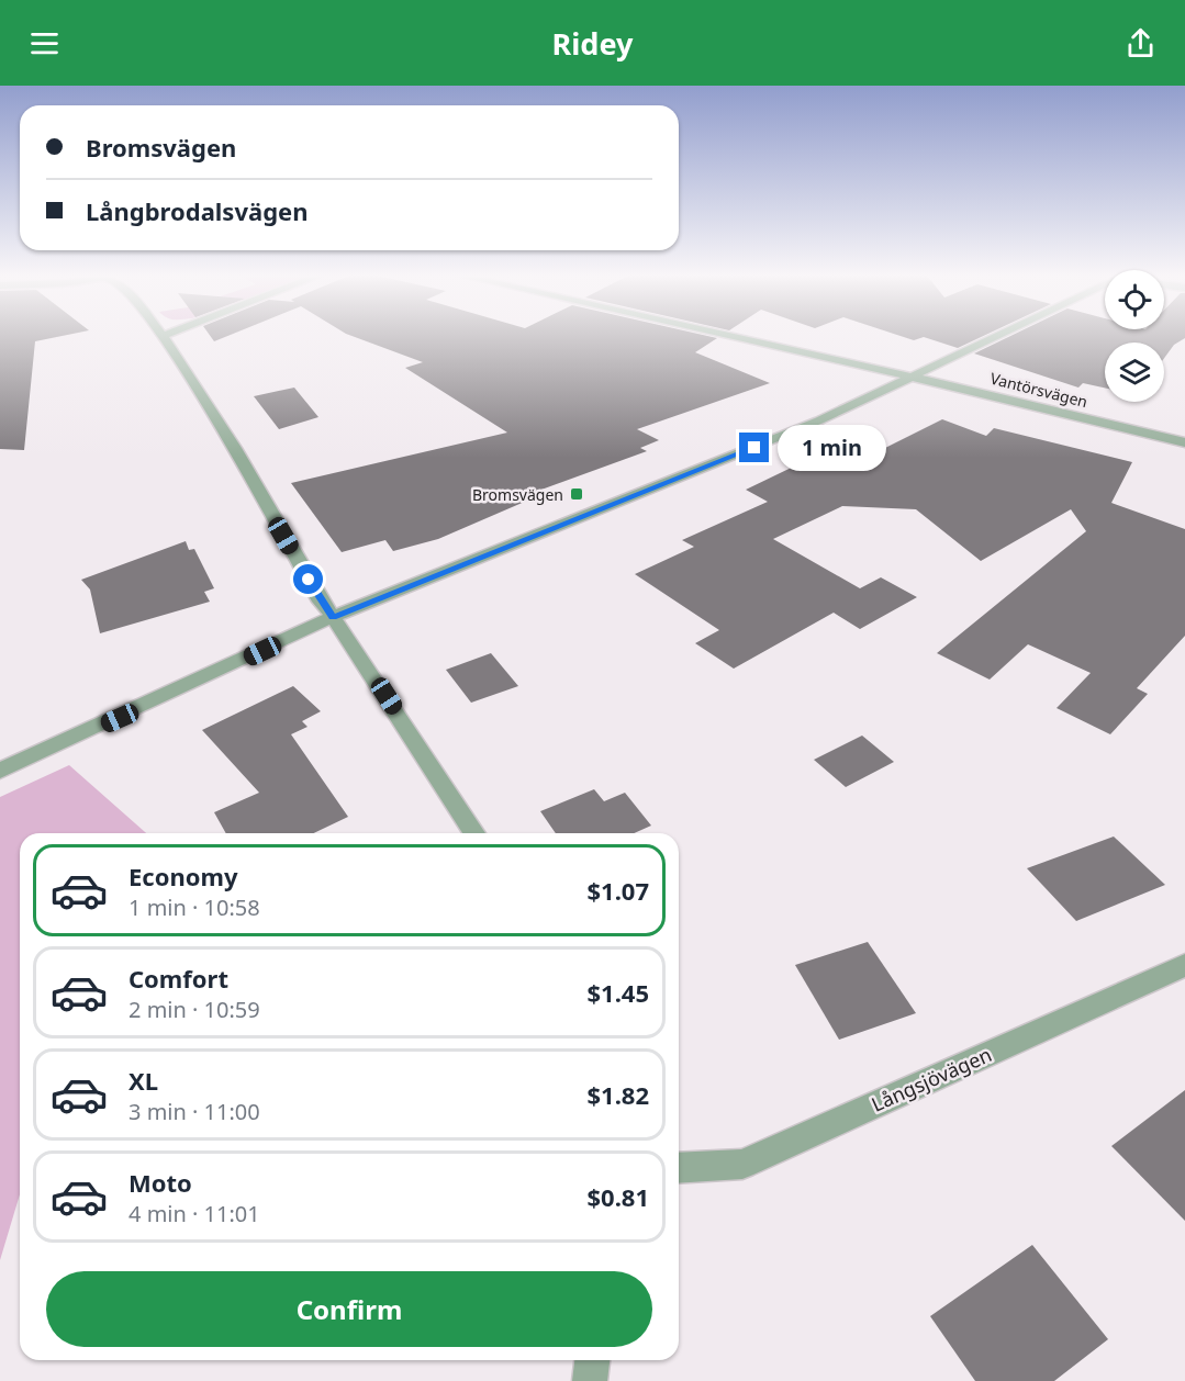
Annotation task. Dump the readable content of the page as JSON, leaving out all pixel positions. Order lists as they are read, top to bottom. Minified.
{"streets":{"street":["Vantörsvägen","Långsjövägen"]},"places":{"transit":["Bromsvägen"]},"page":{"header":"Ridey","banner":["Bromsvägen","Långbrodalsvägen"],"bubble":"1 min","list":[{"name":"Economy","note":"1 min · 10:58","value":"$1.07"},{"name":"Comfort","note":"2 min · 10:59","value":"$1.45"},{"name":"XL","note":"3 min · 11:00","value":"$1.82"},{"name":"Moto","note":"4 min · 11:01","value":"$0.81"}],"buttons":"Confirm"}}
